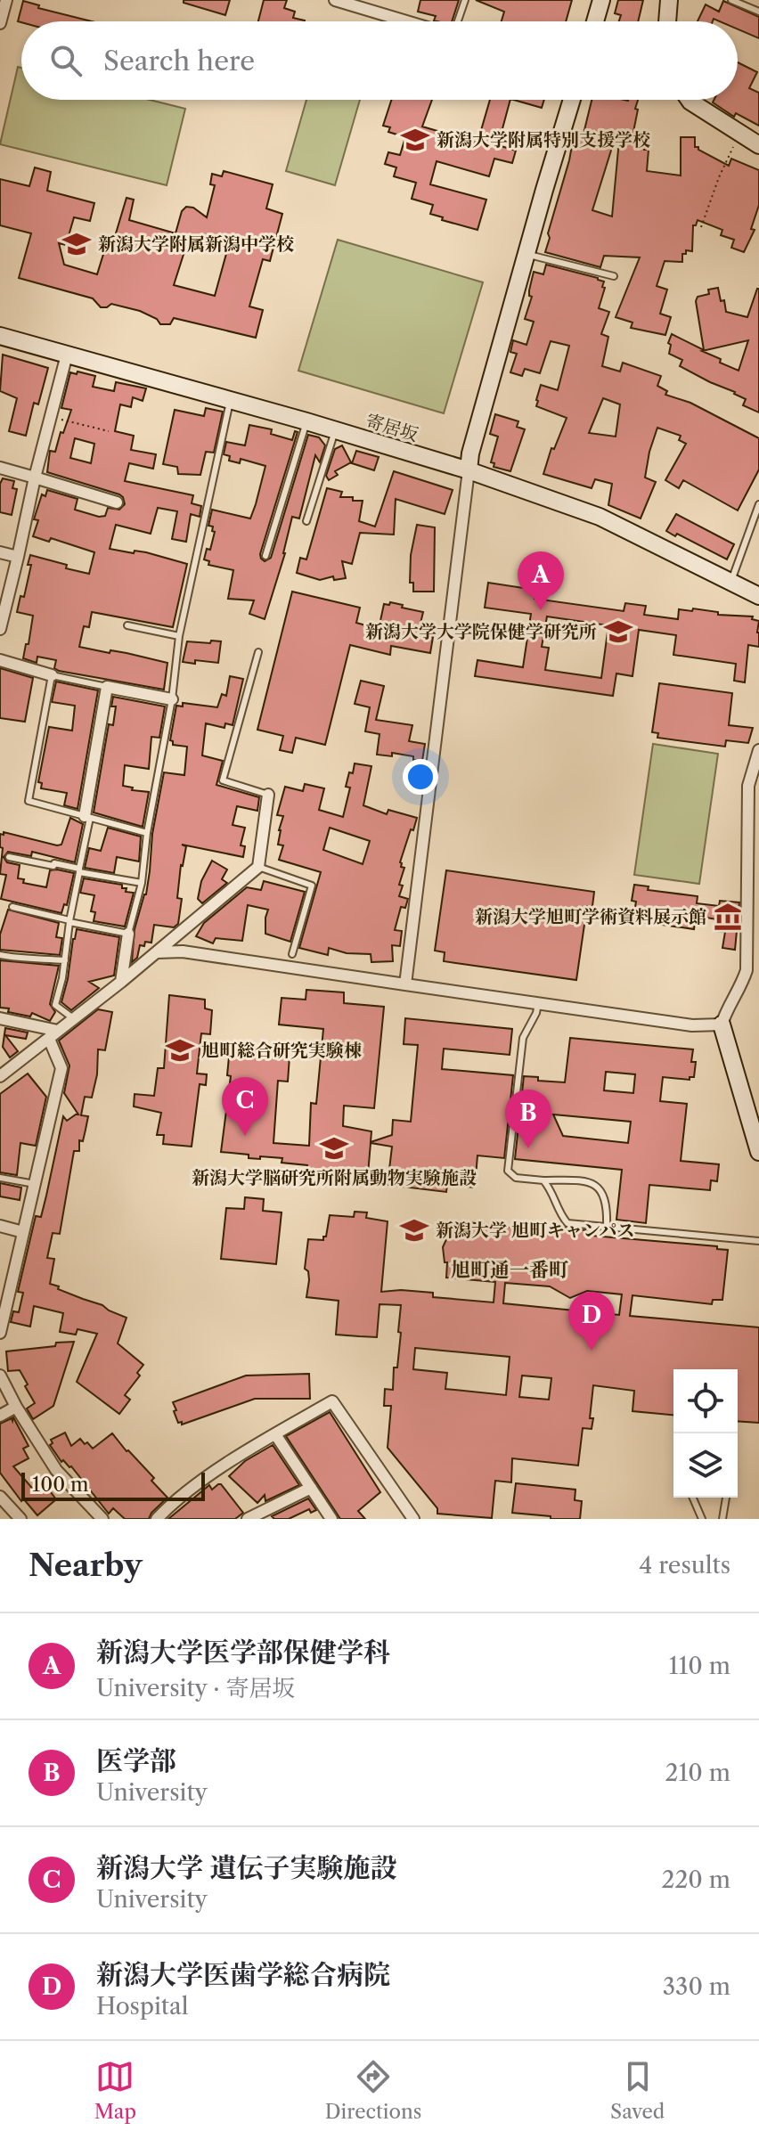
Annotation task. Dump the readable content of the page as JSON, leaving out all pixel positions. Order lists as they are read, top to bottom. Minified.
{"streets":{"street":["寄居坂"]},"districts":["旭町通一番町"],"places":{"school or university":["新潟大学附属特別支援学校","新潟大学附属新潟中学校","新潟大学大学院保健学研究所","旭町総合研究実験棟","新潟大学脳研究所附属動物実験施設","新潟大学 旭町キャンパス"],"museum":["新潟大学旭町学術資料展示館"]},"scale_bar":"100 m","page":{"search":"Search here","pins":["A","C","B","D"],"scale":"100 m","heading":["Nearby","4 results"],"list":[{"mark":"A","name":"新潟大学医学部保健学科","note":"University · 寄居坂","value":"110 m"},{"mark":"B","name":"医学部","note":"University","value":"210 m"},{"mark":"C","name":"新潟大学 遺伝子実験施設","note":"University","value":"220 m"},{"mark":"D","name":"新潟大学医歯学総合病院","note":"Hospital","value":"330 m"}],"nav":["Map","Directions","Saved"]}}
